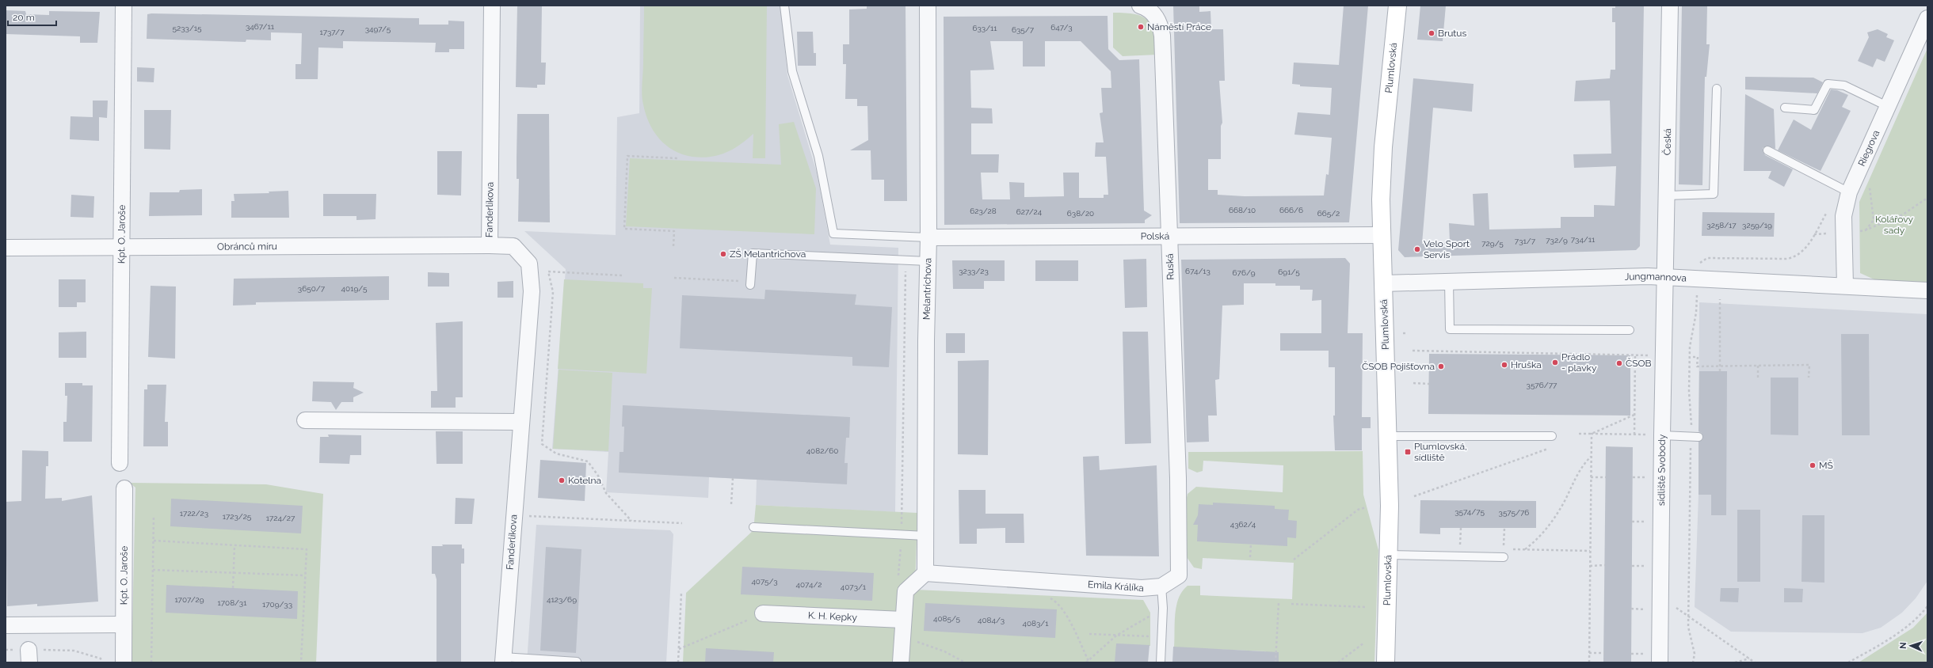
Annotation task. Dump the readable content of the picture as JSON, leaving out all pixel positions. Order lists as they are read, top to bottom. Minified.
{"streets":{"main road":["Plumlovská"],"street":["Česká","Riegrova","Fanderlíkova","Kpt. O. Jaroše","Polská","Obránců míru","Ruská","Jungmannova","Melantrichova","sídliště Svobody","Emila Králíka","K. H. Kepky"]},"crossings":[["Plumlovská","Polská"],["Plumlovská","Jungmannova"],["Česká","Jungmannova"],["Česká","sídliště Svobody"],["Riegrova","Jungmannova"],["Fanderlíkova","Obránců míru"],["Kpt. O. Jaroše","Obránců míru"],["Polská","Ruská"],["Polská","Melantrichova"],["Ruská","Emila Králíka"],["Jungmannova","sídliště Svobody"],["Melantrichova","Emila Králíka"]],"parks":["Kolářovy sady"],"places":{"other":["Náměstí Práce","Brutus","Velo Sport Servis","ZŠ Melantrichova","Prádlo - plavky","ČSOB","Hruška","ČSOB Pojišťovna","MŠ","Kotelna"],"transit":["Plumlovská, sídliště"]},"house_numbers":["3467/11","647/3","5233/15","633/11","3497/5","635/7","1737/7","668/10","666/6","623/28","627/24","638/20","665/2","3258/17","3259/19","734/11","732/9","731/7","729/5","3233/23","674/13","691/5","676/9","3650/7","4019/5","3576/77","4082/60","3574/75","3575/76","1722/23","1723/25","1724/27","4362/4","4075/3","4074/2","4073/1","1707/29","4123/69","1708/31","1709/33","4085/5","4084/3","4083/1"],"scale_bar":"20 m","north":"left"}
